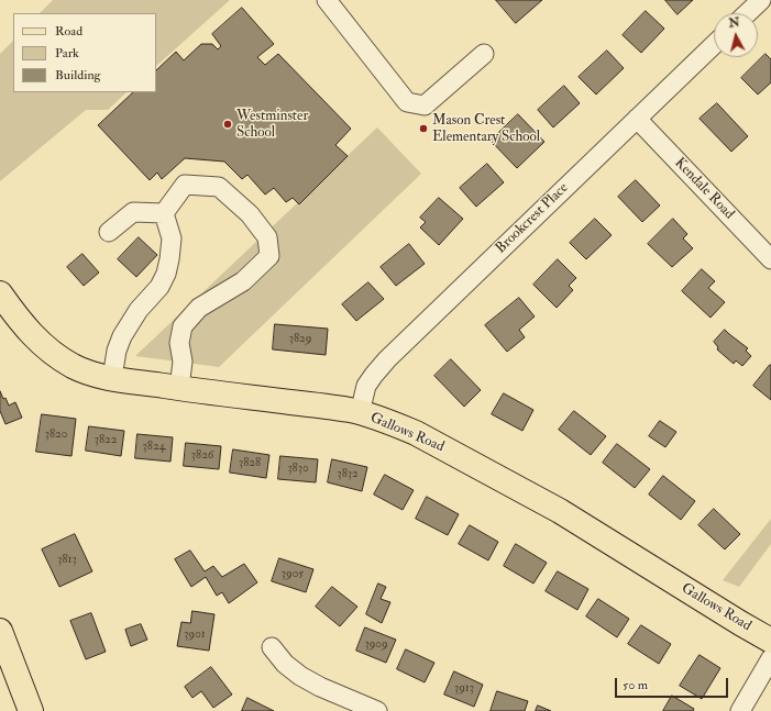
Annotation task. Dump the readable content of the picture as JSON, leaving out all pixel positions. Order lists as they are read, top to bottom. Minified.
{"streets":{"main road":["Gallows Road"],"street":["Kendale Road","Brookcrest Place"]},"crossings":[["Kendale Road","Brookcrest Place"],["Brookcrest Place","Gallows Road"]],"places":["Westminster School","Mason Crest Elementary School"],"house_numbers":["3829","3820","3822","3824","3826","3828","3830","3832","3813","3905","3901","3909","3913"],"legend":["Road","Park","Building"],"scale_bar":"50 m","north":"top"}
